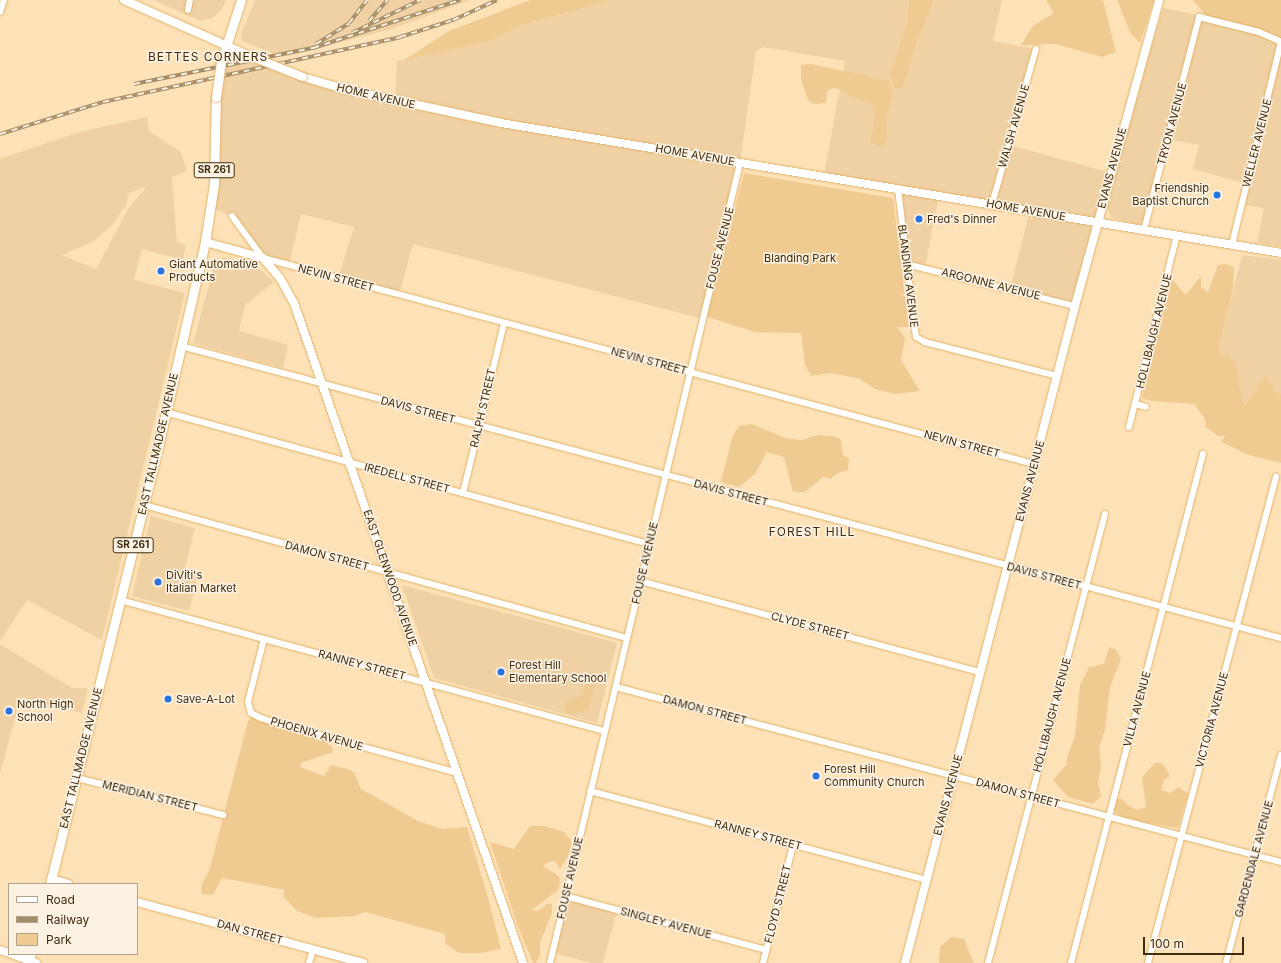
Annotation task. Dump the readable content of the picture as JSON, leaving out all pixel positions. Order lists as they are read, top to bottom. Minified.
{"streets":{"main road":["SR 261","EAST TALLMADGE AVENUE"],"street":["HOME AVENUE","TRYON AVENUE","WALSH AVENUE","WELLER AVENUE","EVANS AVENUE","FOUSE AVENUE","BLANDING AVENUE","NEVIN STREET","ARGONNE AVENUE","HOLLIBAUGH AVENUE","RALPH STREET","DAVIS STREET","IREDELL STREET","DAMON STREET","EAST GLENWOOD AVENUE","CLYDE STREET","RANNEY STREET","VILLA AVENUE","VICTORIA AVENUE","PHOENIX AVENUE","MERIDIAN STREET","GARDENDALE AVENUE","FLOYD STREET","SINGLEY AVENUE","DAN STREET"]},"crossings":[["HOME AVENUE","TRYON AVENUE"],["HOME AVENUE","WALSH AVENUE"],["HOME AVENUE","WELLER AVENUE"],["HOME AVENUE","EVANS AVENUE"],["HOME AVENUE","FOUSE AVENUE"],["HOME AVENUE","BLANDING AVENUE"],["HOME AVENUE","HOLLIBAUGH AVENUE"],["HOME AVENUE","EAST TALLMADGE AVENUE"],["TRYON AVENUE","WELLER AVENUE"],["EVANS AVENUE","BLANDING AVENUE"],["EVANS AVENUE","NEVIN STREET"],["EVANS AVENUE","ARGONNE AVENUE"],["EVANS AVENUE","DAVIS STREET"],["EVANS AVENUE","DAMON STREET"],["EVANS AVENUE","CLYDE STREET"],["EVANS AVENUE","RANNEY STREET"],["FOUSE AVENUE","NEVIN STREET"],["FOUSE AVENUE","DAVIS STREET"],["FOUSE AVENUE","IREDELL STREET"],["FOUSE AVENUE","DAMON STREET"],["FOUSE AVENUE","CLYDE STREET"],["FOUSE AVENUE","RANNEY STREET"],["FOUSE AVENUE","SINGLEY AVENUE"],["BLANDING AVENUE","ARGONNE AVENUE"],["NEVIN STREET","RALPH STREET"],["NEVIN STREET","EAST GLENWOOD AVENUE"],["HOLLIBAUGH AVENUE","DAVIS STREET"],["HOLLIBAUGH AVENUE","DAMON STREET"],["RALPH STREET","DAVIS STREET"],["RALPH STREET","IREDELL STREET"],["DAVIS STREET","EAST TALLMADGE AVENUE"],["DAVIS STREET","EAST GLENWOOD AVENUE"],["DAVIS STREET","VILLA AVENUE"],["DAVIS STREET","VICTORIA AVENUE"],["EAST TALLMADGE AVENUE","IREDELL STREET"],["EAST TALLMADGE AVENUE","DAMON STREET"],["EAST TALLMADGE AVENUE","RANNEY STREET"],["EAST TALLMADGE AVENUE","MERIDIAN STREET"],["IREDELL STREET","EAST GLENWOOD AVENUE"],["DAMON STREET","EAST GLENWOOD AVENUE"],["DAMON STREET","VILLA AVENUE"],["DAMON STREET","VICTORIA AVENUE"],["DAMON STREET","GARDENDALE AVENUE"],["EAST GLENWOOD AVENUE","RANNEY STREET"],["EAST GLENWOOD AVENUE","PHOENIX AVENUE"],["RANNEY STREET","PHOENIX AVENUE"],["RANNEY STREET","FLOYD STREET"],["FLOYD STREET","SINGLEY AVENUE"]],"districts":["BETTES CORNERS","FOREST HILL"],"parks":["Blanding Park"],"places":["Friendship Baptist Church","Fred's Dinner","Giant Automative Products","DiViti's Italian Market","Forest Hill Elementary School","Save-A-Lot","North High School","Forest Hill Community Church"],"legend":["Road","Railway","Park"],"scale_bar":"100 m"}
